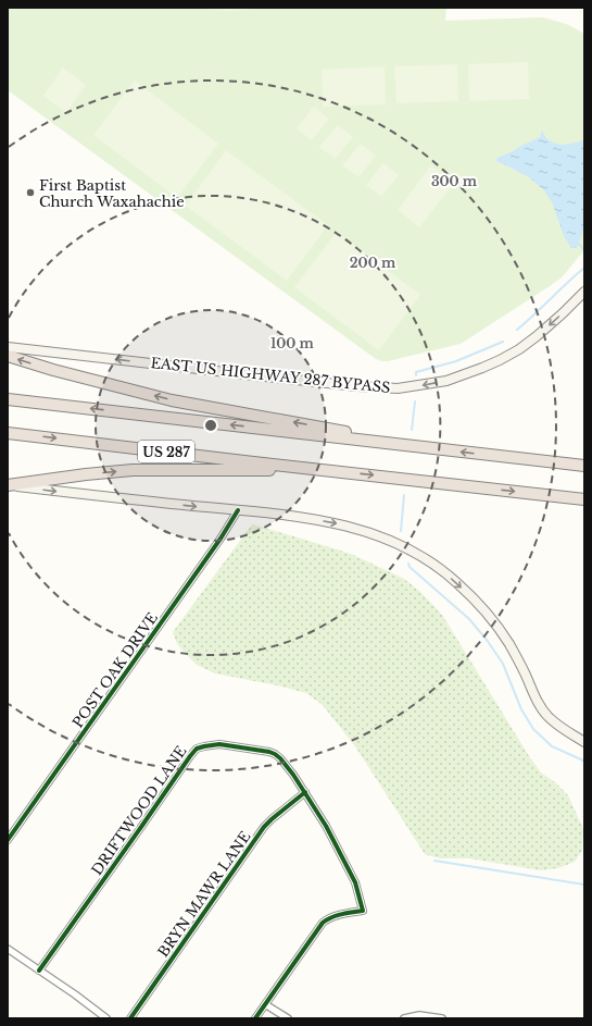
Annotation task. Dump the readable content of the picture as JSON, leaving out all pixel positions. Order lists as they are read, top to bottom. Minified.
{"streets":{"highway":["US 287"],"main road":["EAST US HIGHWAY 287 BYPASS"],"street":["POST OAK DRIVE","DRIFTWOOD LANE","BRYN MAWR LANE"]},"crossings":[["DRIFTWOOD LANE","BRYN MAWR LANE"]],"one_way":["EAST US HIGHWAY 287 BYPASS"],"places":["First Baptist Church Waxahachie"],"rings":["300 m","200 m","100 m"]}
